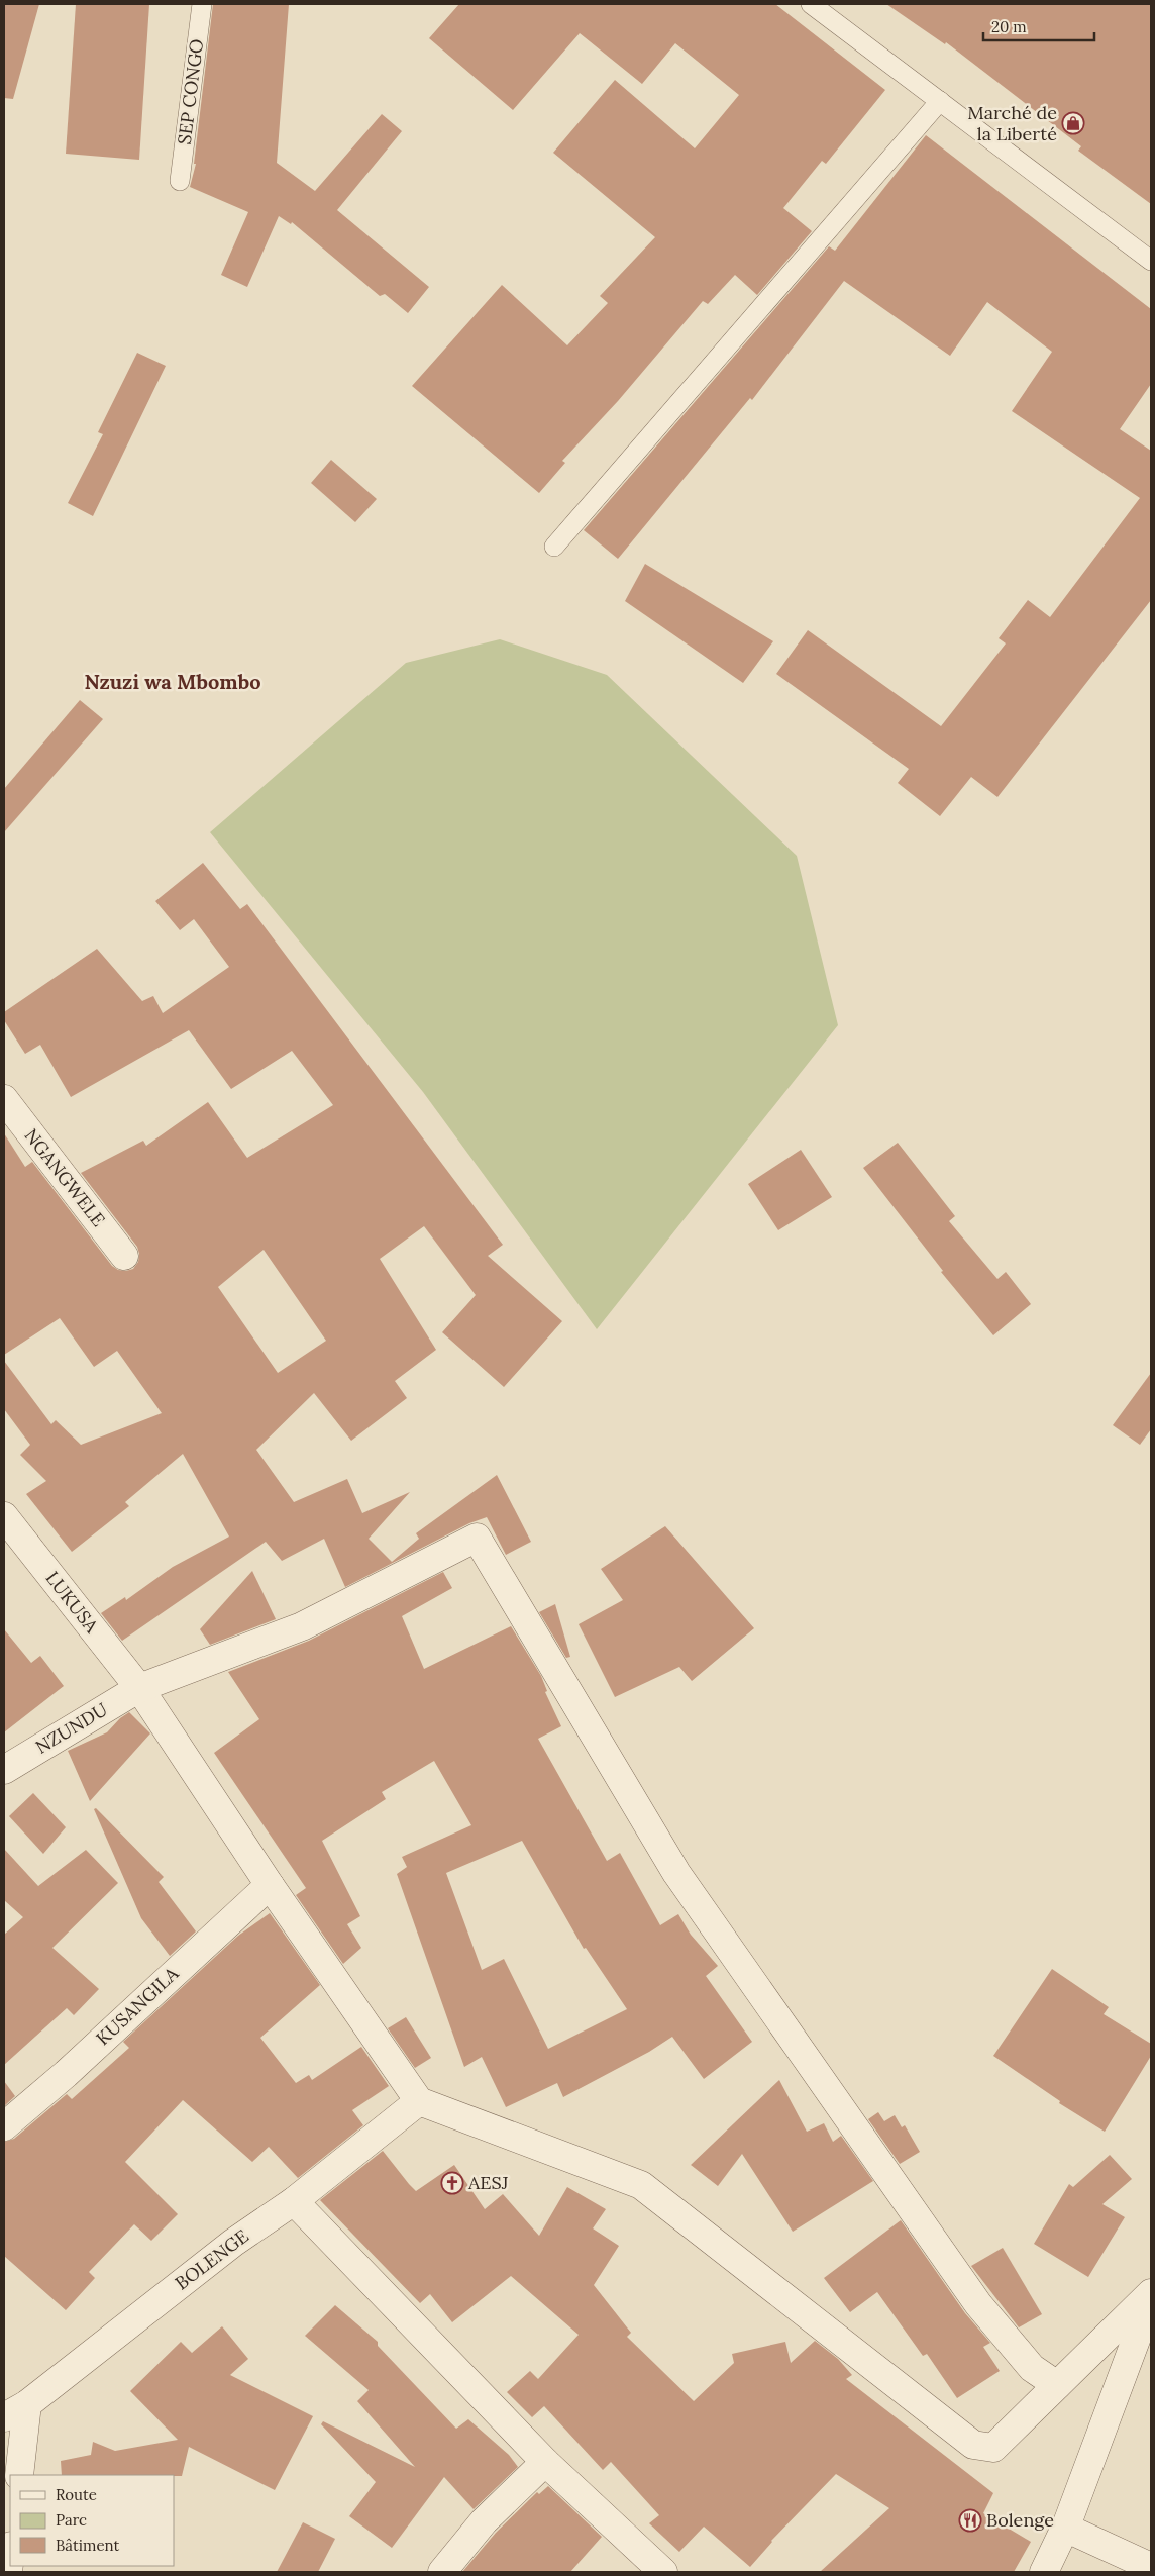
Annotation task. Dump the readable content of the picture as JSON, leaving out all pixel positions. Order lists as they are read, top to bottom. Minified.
{"streets":{"street":["NGANGWELE","LUKUSA","NZUNDU","KUSANGILA","BOLENGE"],"lane":["SEP CONGO"]},"crossings":[["LUKUSA","NZUNDU"],["LUKUSA","KUSANGILA"],["LUKUSA","BOLENGE"]],"districts":["Nzuzi wa Mbombo"],"places":{"shop":["Marché de la Liberté"],"church":["AESJ"],"restaurant":["Bolenge"]},"legend":["Route","Parc","Bâtiment"],"scale_bar":"20 m"}
